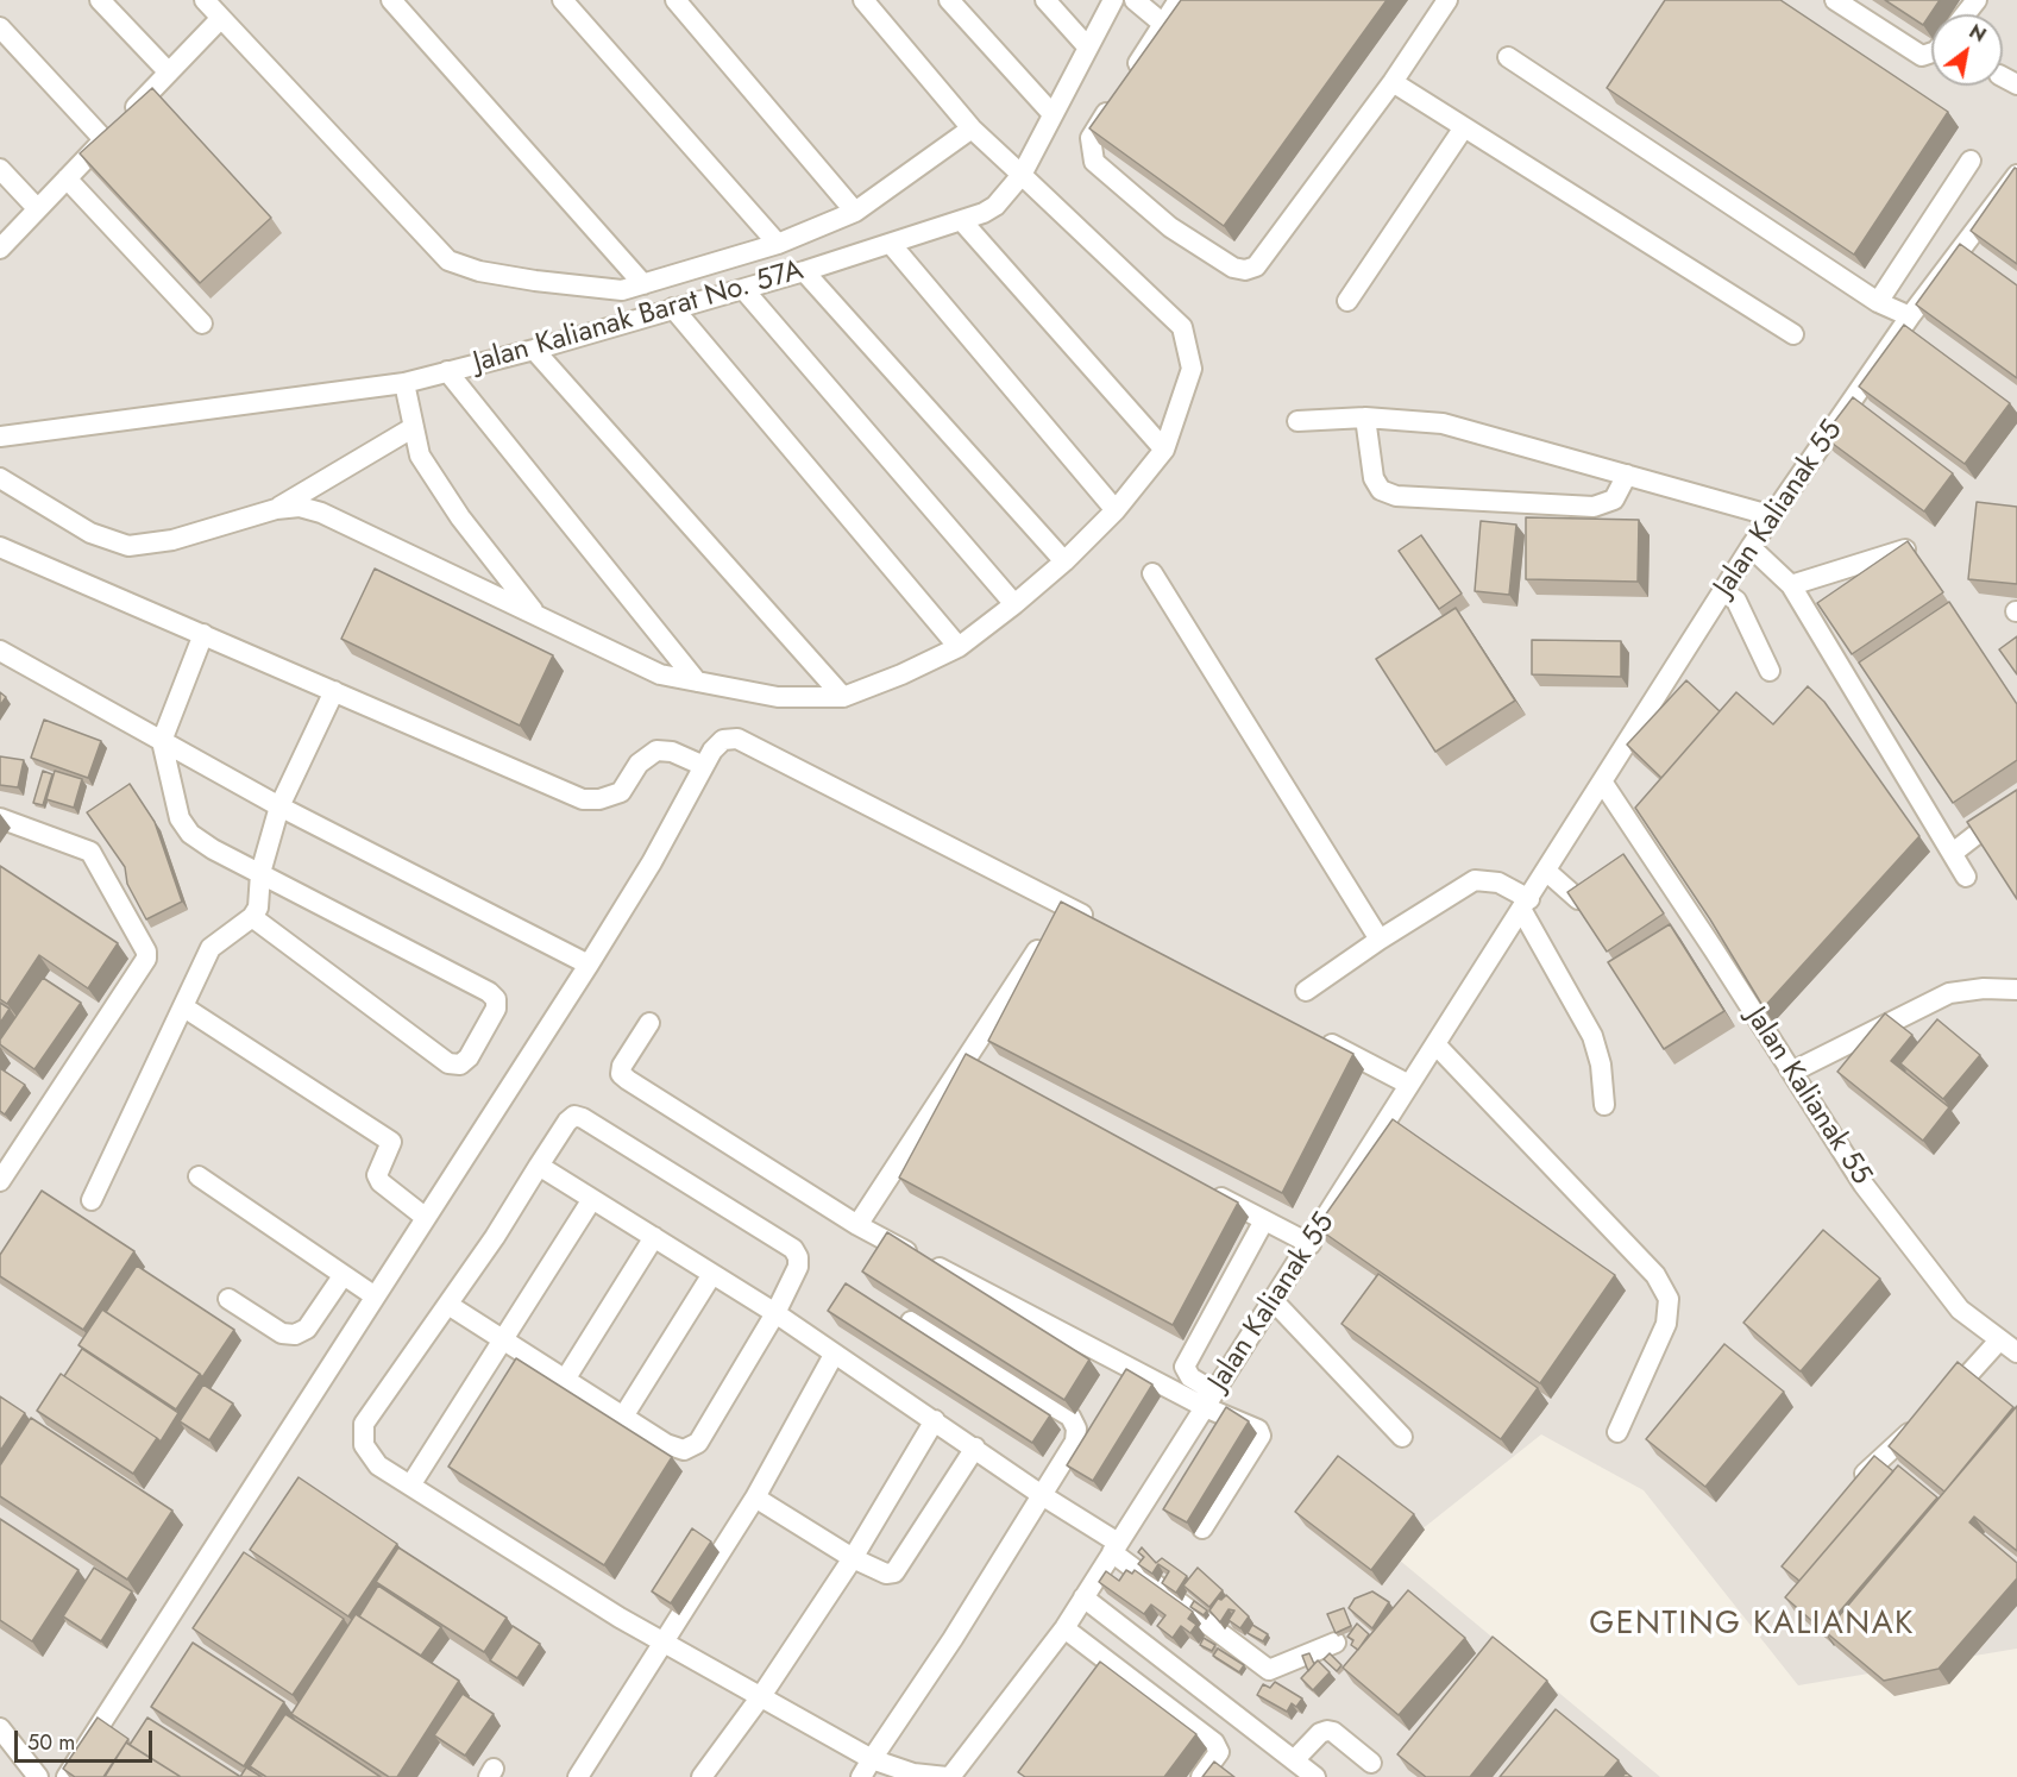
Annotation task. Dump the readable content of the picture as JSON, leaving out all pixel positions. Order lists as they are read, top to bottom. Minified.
{"streets":{"lane":["Jalan Kalianak Barat No. 57A","Jalan Kalianak 55"]},"districts":["GENTING KALIANAK"],"scale_bar":"50 m","north":"top right"}
